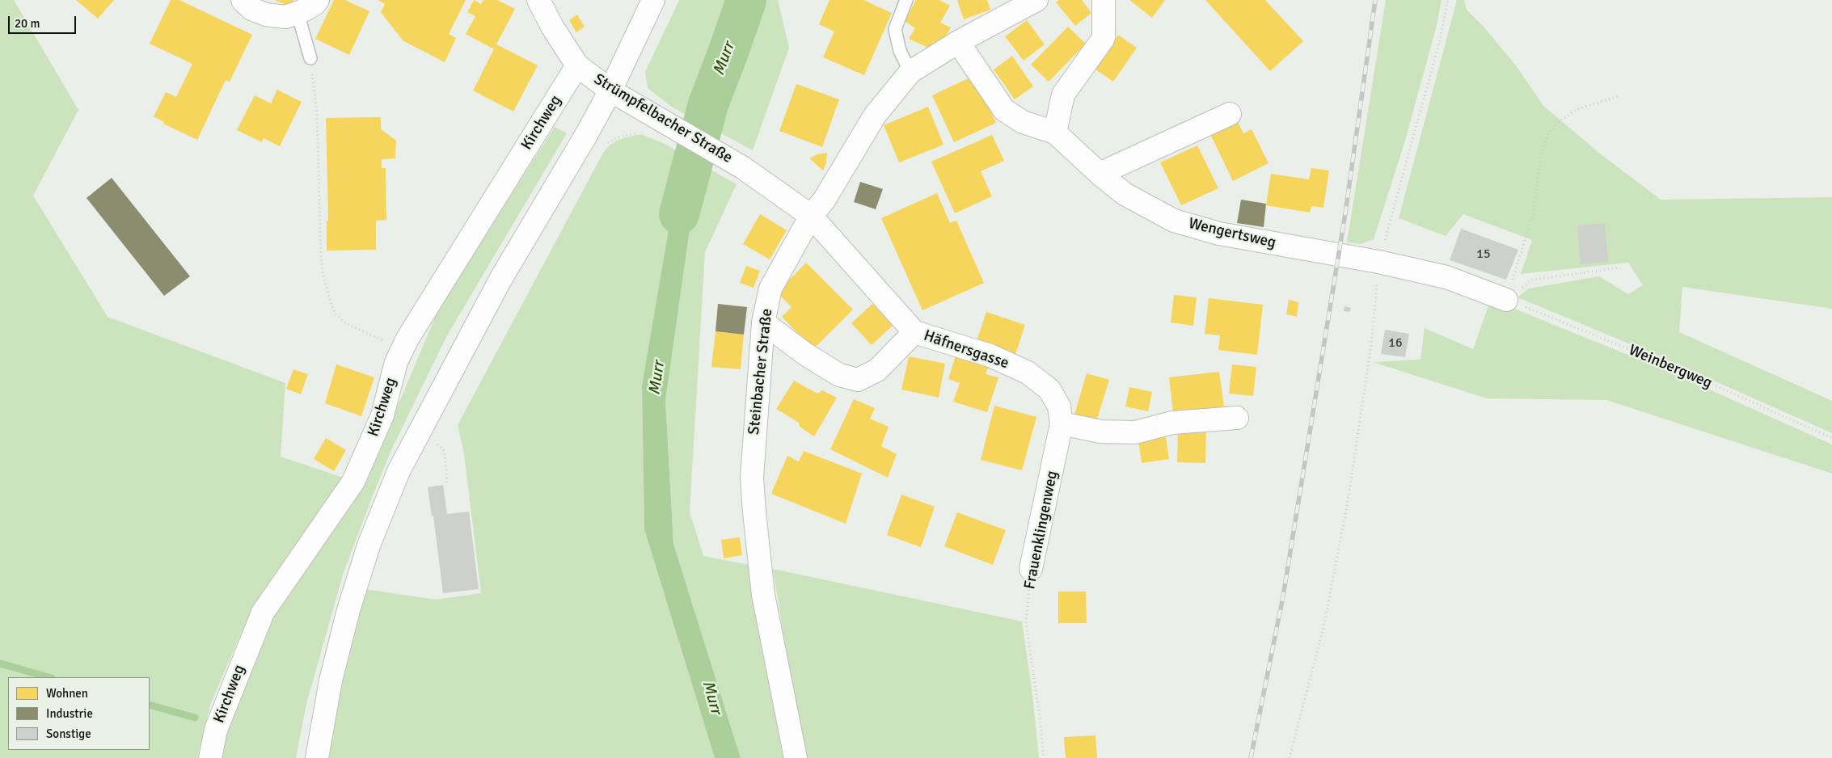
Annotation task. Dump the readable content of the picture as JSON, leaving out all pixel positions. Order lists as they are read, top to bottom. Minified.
{"streets":{"street":["Strümpfelbacher Straße","Kirchweg","Wengertsweg","Häfnersgasse","Steinbacher Straße","Frauenklingenweg"],"path":["Weinbergweg"]},"crossings":[["Strümpfelbacher Straße","Kirchweg"],["Strümpfelbacher Straße","Häfnersgasse"],["Strümpfelbacher Straße","Steinbacher Straße"],["Wengertsweg","Weinbergweg"],["Häfnersgasse","Steinbacher Straße"],["Häfnersgasse","Frauenklingenweg"]],"water":["Murr"],"house_numbers":["15","16"],"legend":["Wohnen","Industrie","Sonstige"],"scale_bar":"20 m"}
